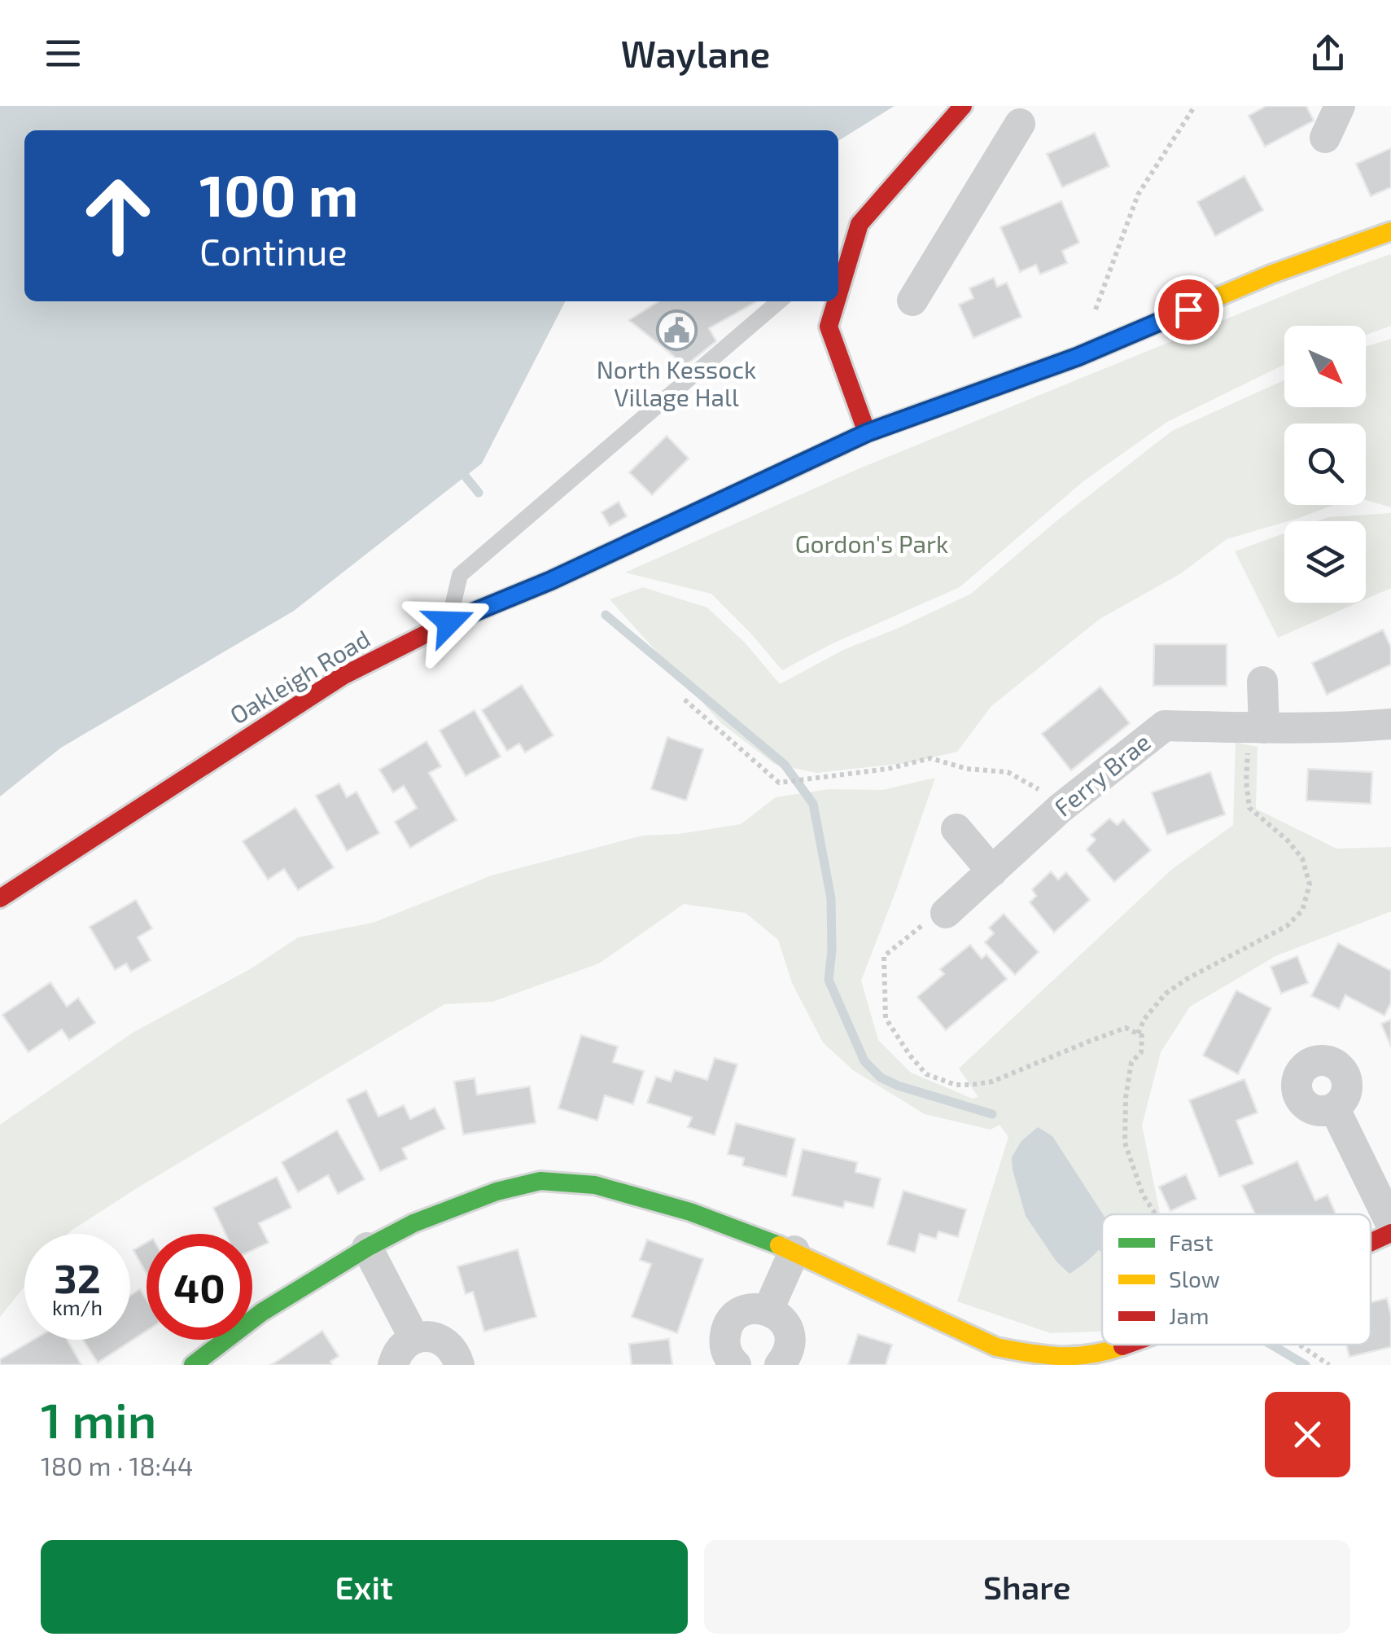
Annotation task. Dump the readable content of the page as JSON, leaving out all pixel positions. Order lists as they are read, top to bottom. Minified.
{"streets":{"street":["Oakleigh Road","Ferry Brae"]},"parks":["Gordon's Park"],"places":{"public building":["North Kessock Village Hall"]},"legend":["Fast","Slow","Jam"],"north":"bottom right","page":{"header":"Waylane","turn":["100 m","Continue"],"speed":"32 km/h","limit":"40","heading":["1 min","180 m · 18:44"],"buttons":["Exit","Share"]}}
